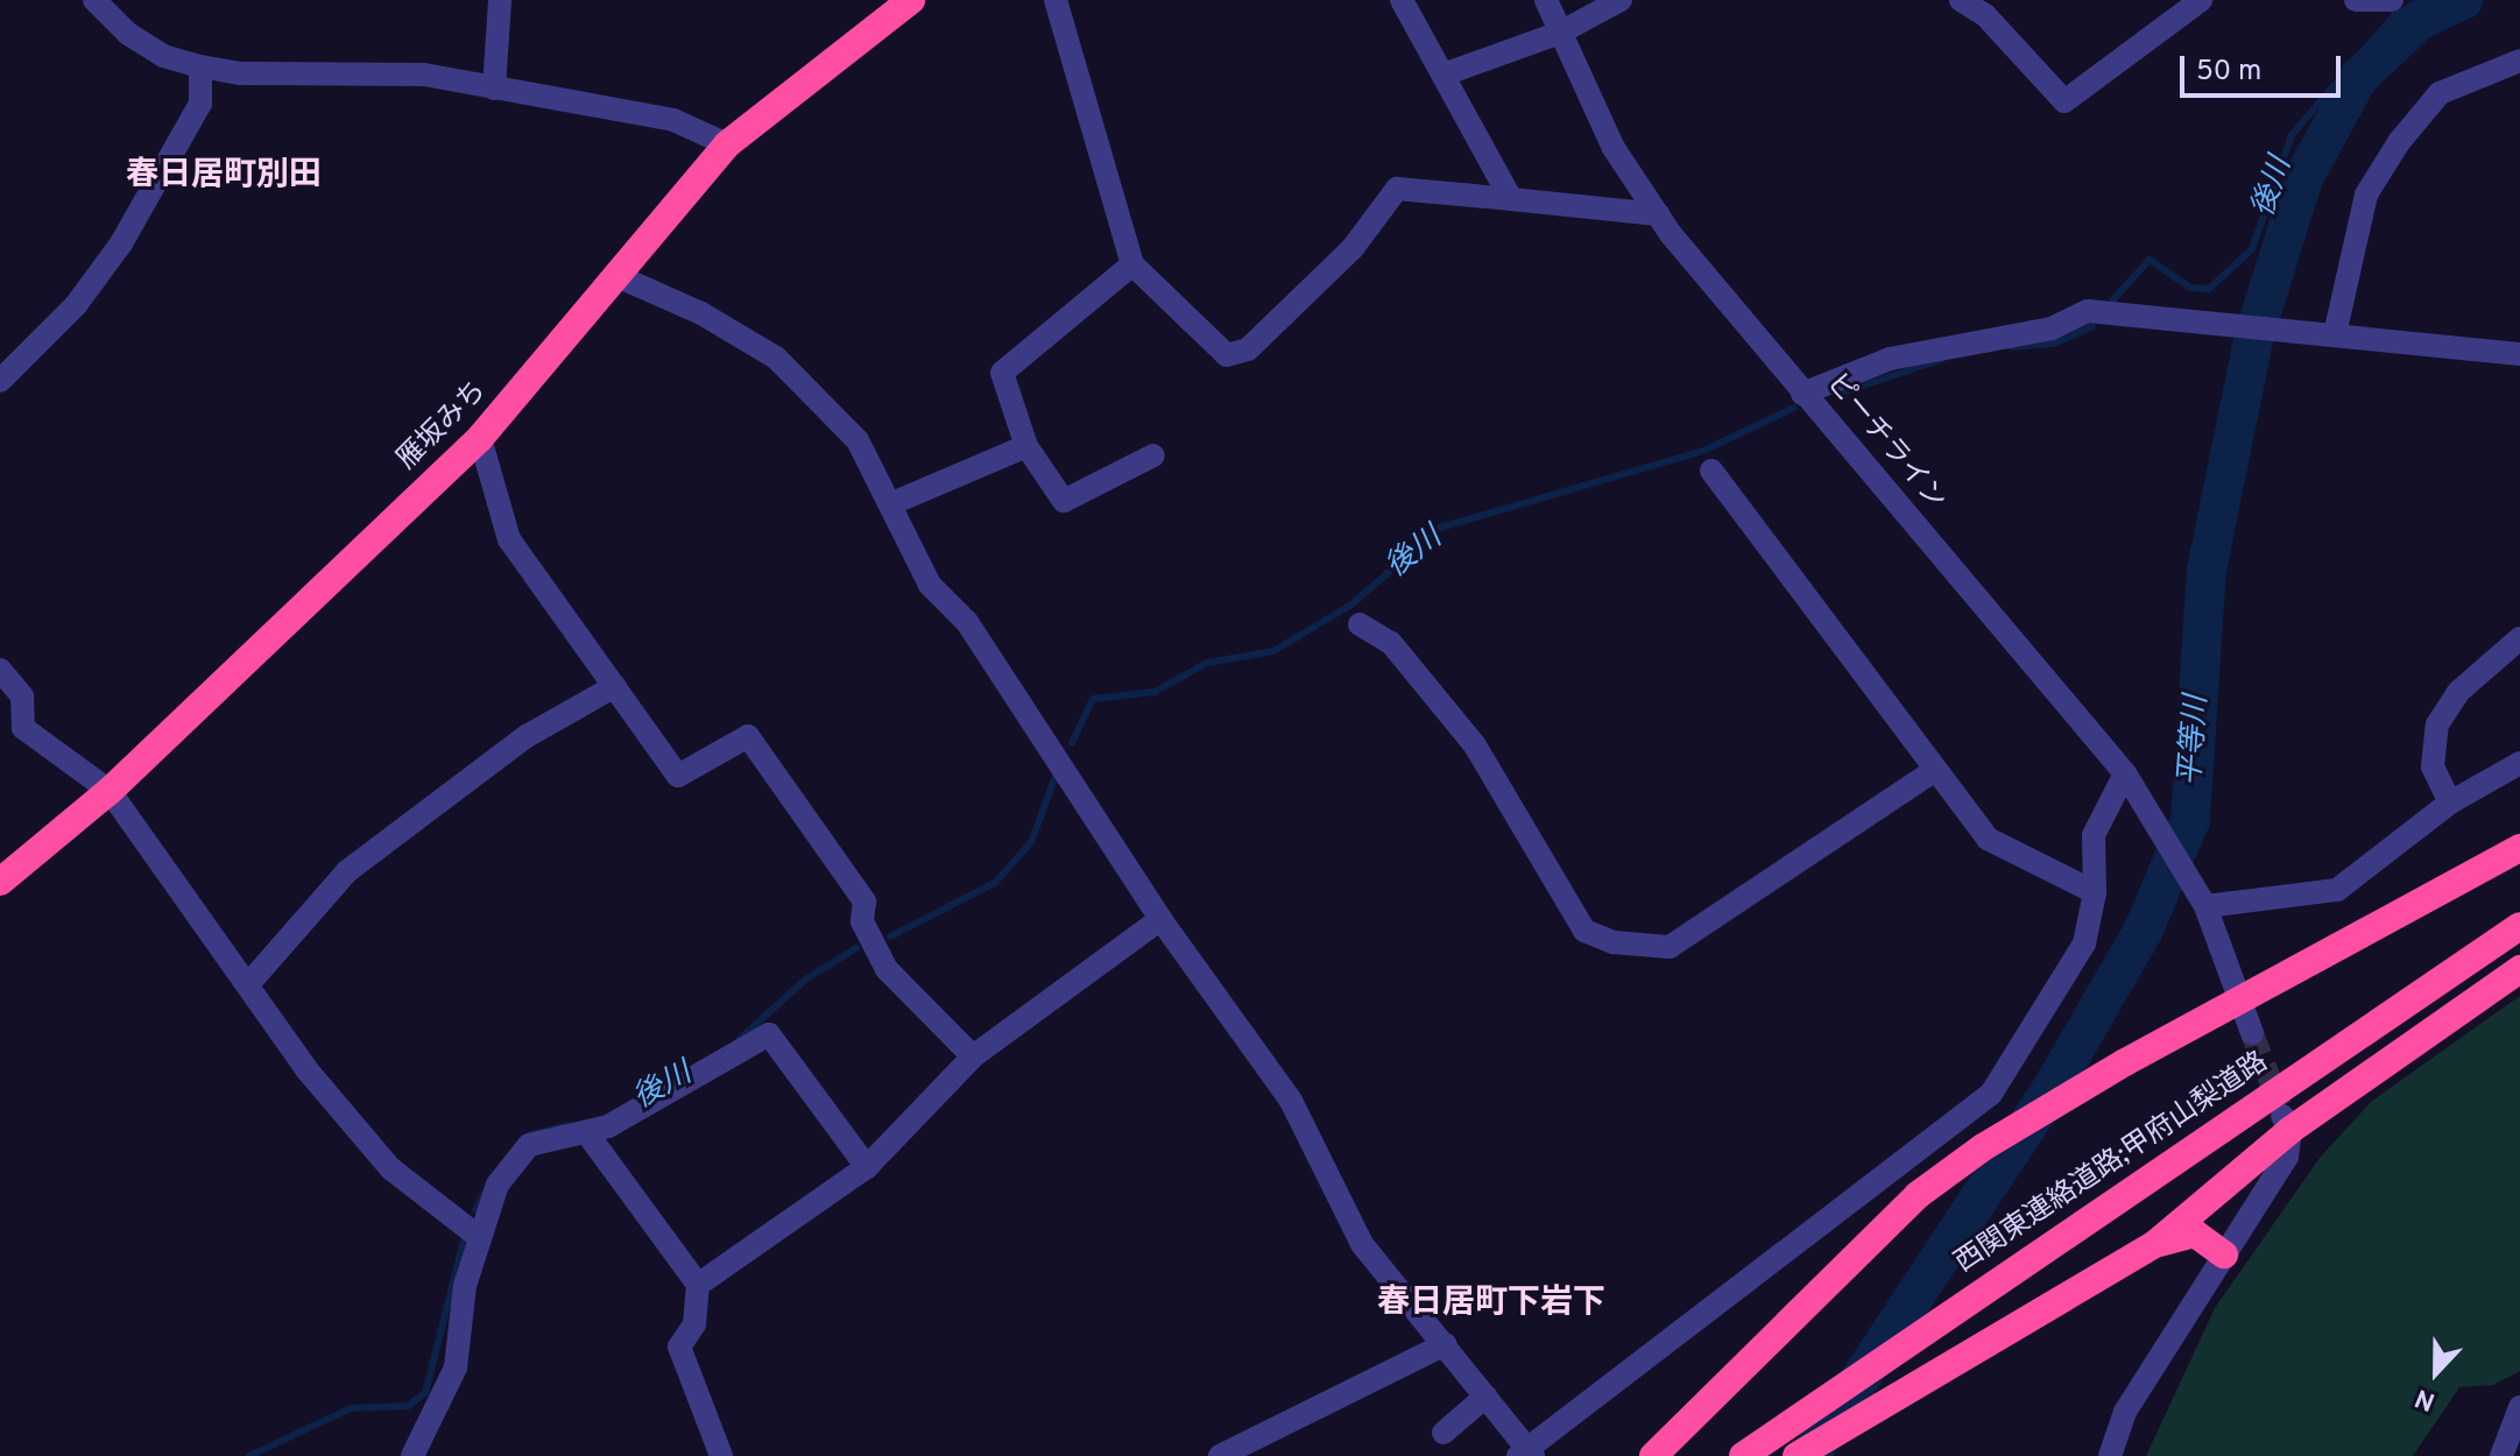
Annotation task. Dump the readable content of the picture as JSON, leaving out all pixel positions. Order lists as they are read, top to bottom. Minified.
{"streets":{"highway":["雁坂みち","西関東連絡道路;甲府山梨道路"],"street":["ピーチライン"]},"districts":["春日居町別田","春日居町下岩下"],"water":["後川","平等川"],"scale_bar":"50 m","north":"bottom"}
